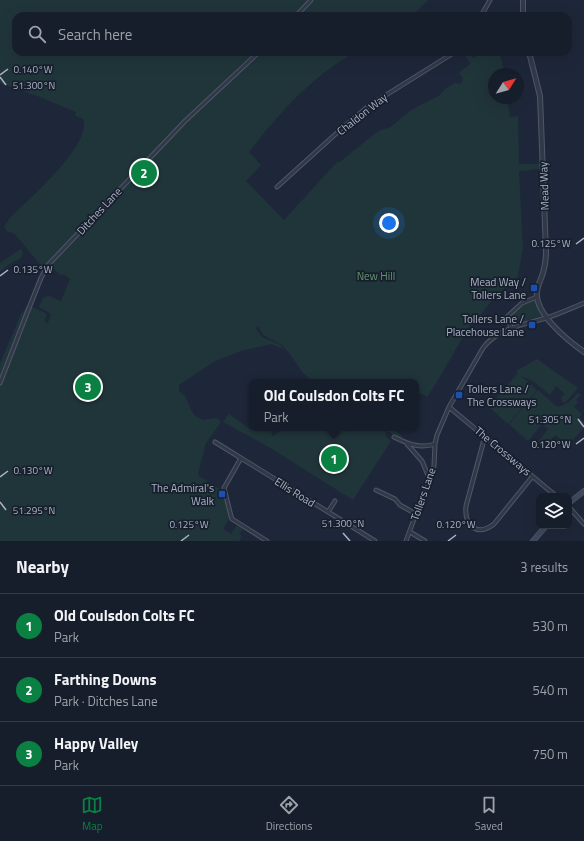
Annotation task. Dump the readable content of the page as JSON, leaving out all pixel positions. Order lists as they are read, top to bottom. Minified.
{"streets":{"street":["Chaldon Way","Mead Way","Ditches Lane","The Crossways","Ellis Road","Tollers Lane"]},"crossings":[["The Crossways","Tollers Lane"]],"parks":["New Hill"],"places":{"transit":["Mead Way / Tollers Lane","Tollers Lane / Placehouse Lane","Tollers Lane / The Crossways","The Admiral's Walk"]},"north":"top right","page":{"search":"Search here","pins":["2","3","1"],"popup":["Old Coulsdon Colts FC","Park"],"heading":["Nearby","3 results"],"list":[{"mark":"1","name":"Old Coulsdon Colts FC","note":"Park","value":"530 m"},{"mark":"2","name":"Farthing Downs","note":"Park · Ditches Lane","value":"540 m"},{"mark":"3","name":"Happy Valley","note":"Park","value":"750 m"}],"nav":["Map","Directions","Saved"]},"coordinates":["0.140°W","51.300°N","0.125°W","0.135°W","51.305°N","0.120°W","0.130°W","51.295°N"]}
